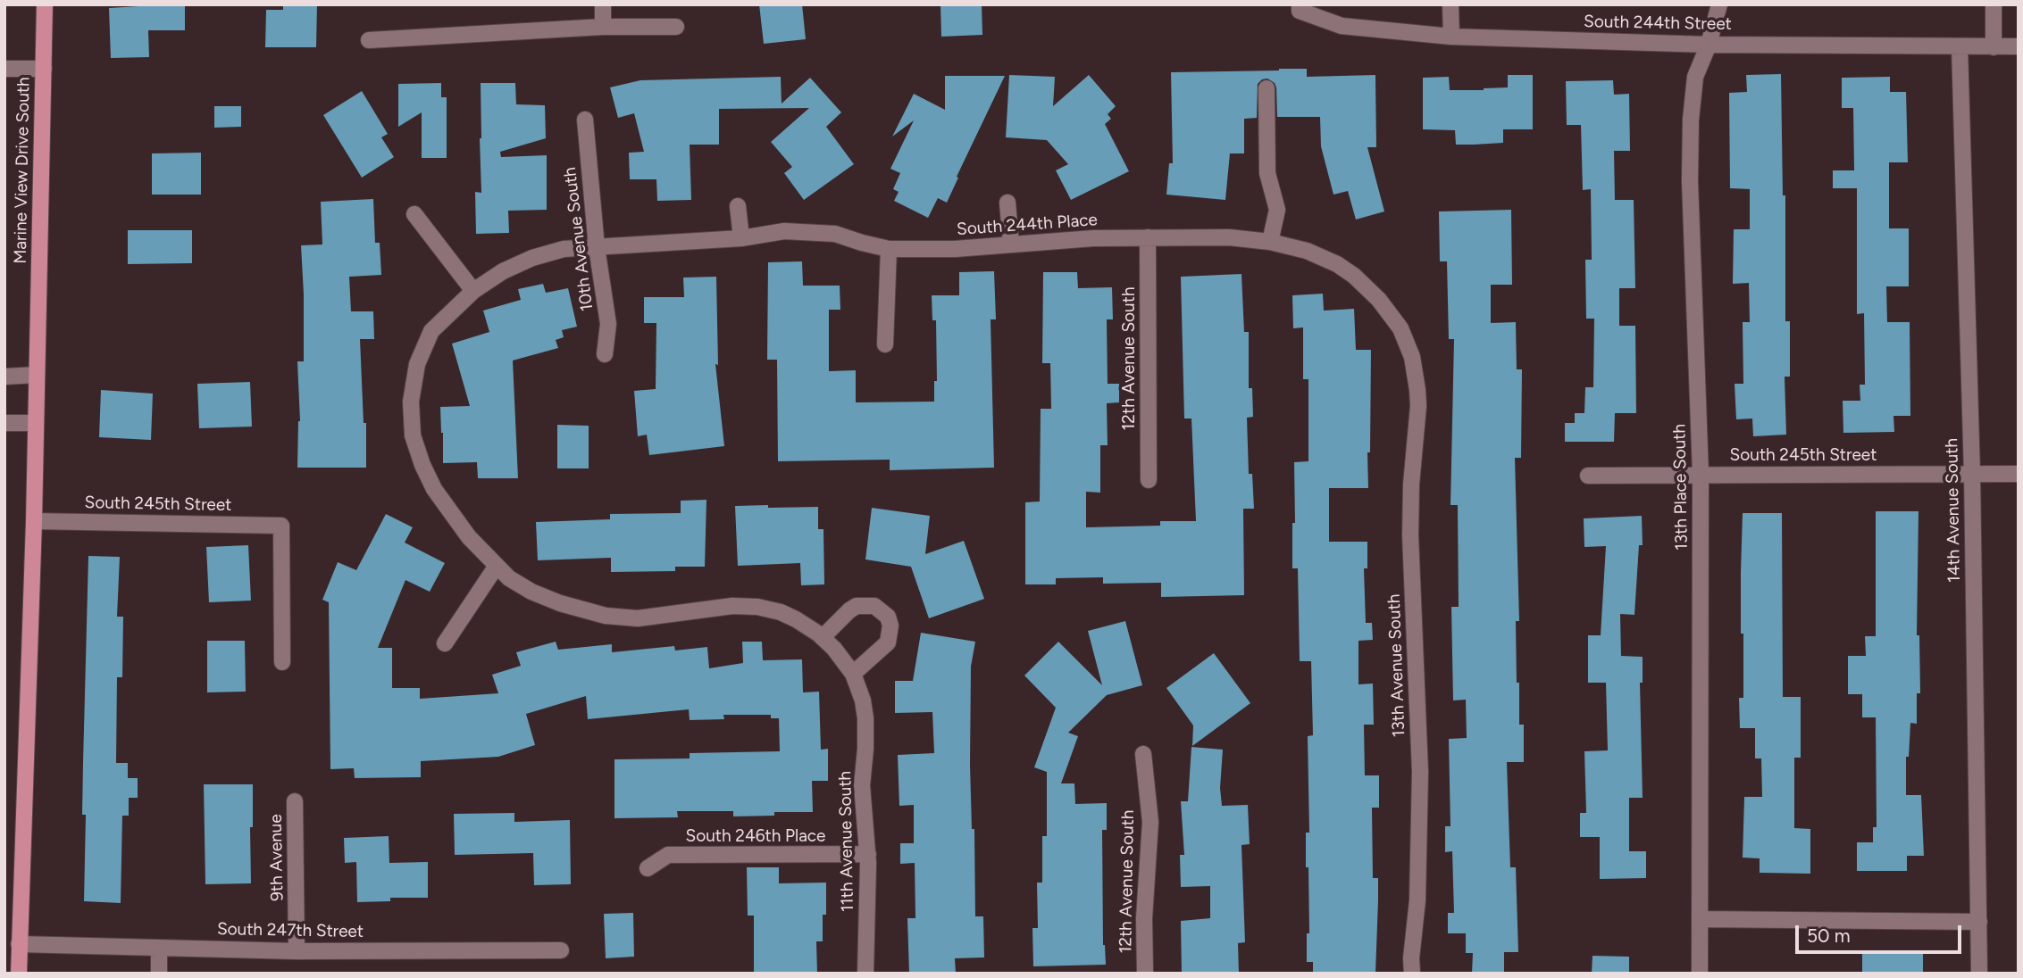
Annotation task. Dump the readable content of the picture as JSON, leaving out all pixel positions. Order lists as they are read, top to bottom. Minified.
{"streets":{"main road":["Marine View Drive South"],"street":["South 244th Street","South 244th Place","10th Avenue South","12th Avenue South","South 245th Street","13th Place South","14th Avenue South","13th Avenue South","South 246th Place","11th Avenue South","9th Avenue","South 247th Street"]},"crossings":[["South 244th Street","13th Place South"],["South 244th Street","14th Avenue South"],["Marine View Drive South","South 245th Street"],["Marine View Drive South","South 247th Street"],["South 244th Place","10th Avenue South"],["South 244th Place","12th Avenue South"],["South 244th Place","13th Avenue South"],["South 244th Place","11th Avenue South"],["South 245th Street","13th Place South"],["South 245th Street","14th Avenue South"],["South 246th Place","11th Avenue South"],["9th Avenue","South 247th Street"]],"scale_bar":"50 m"}
